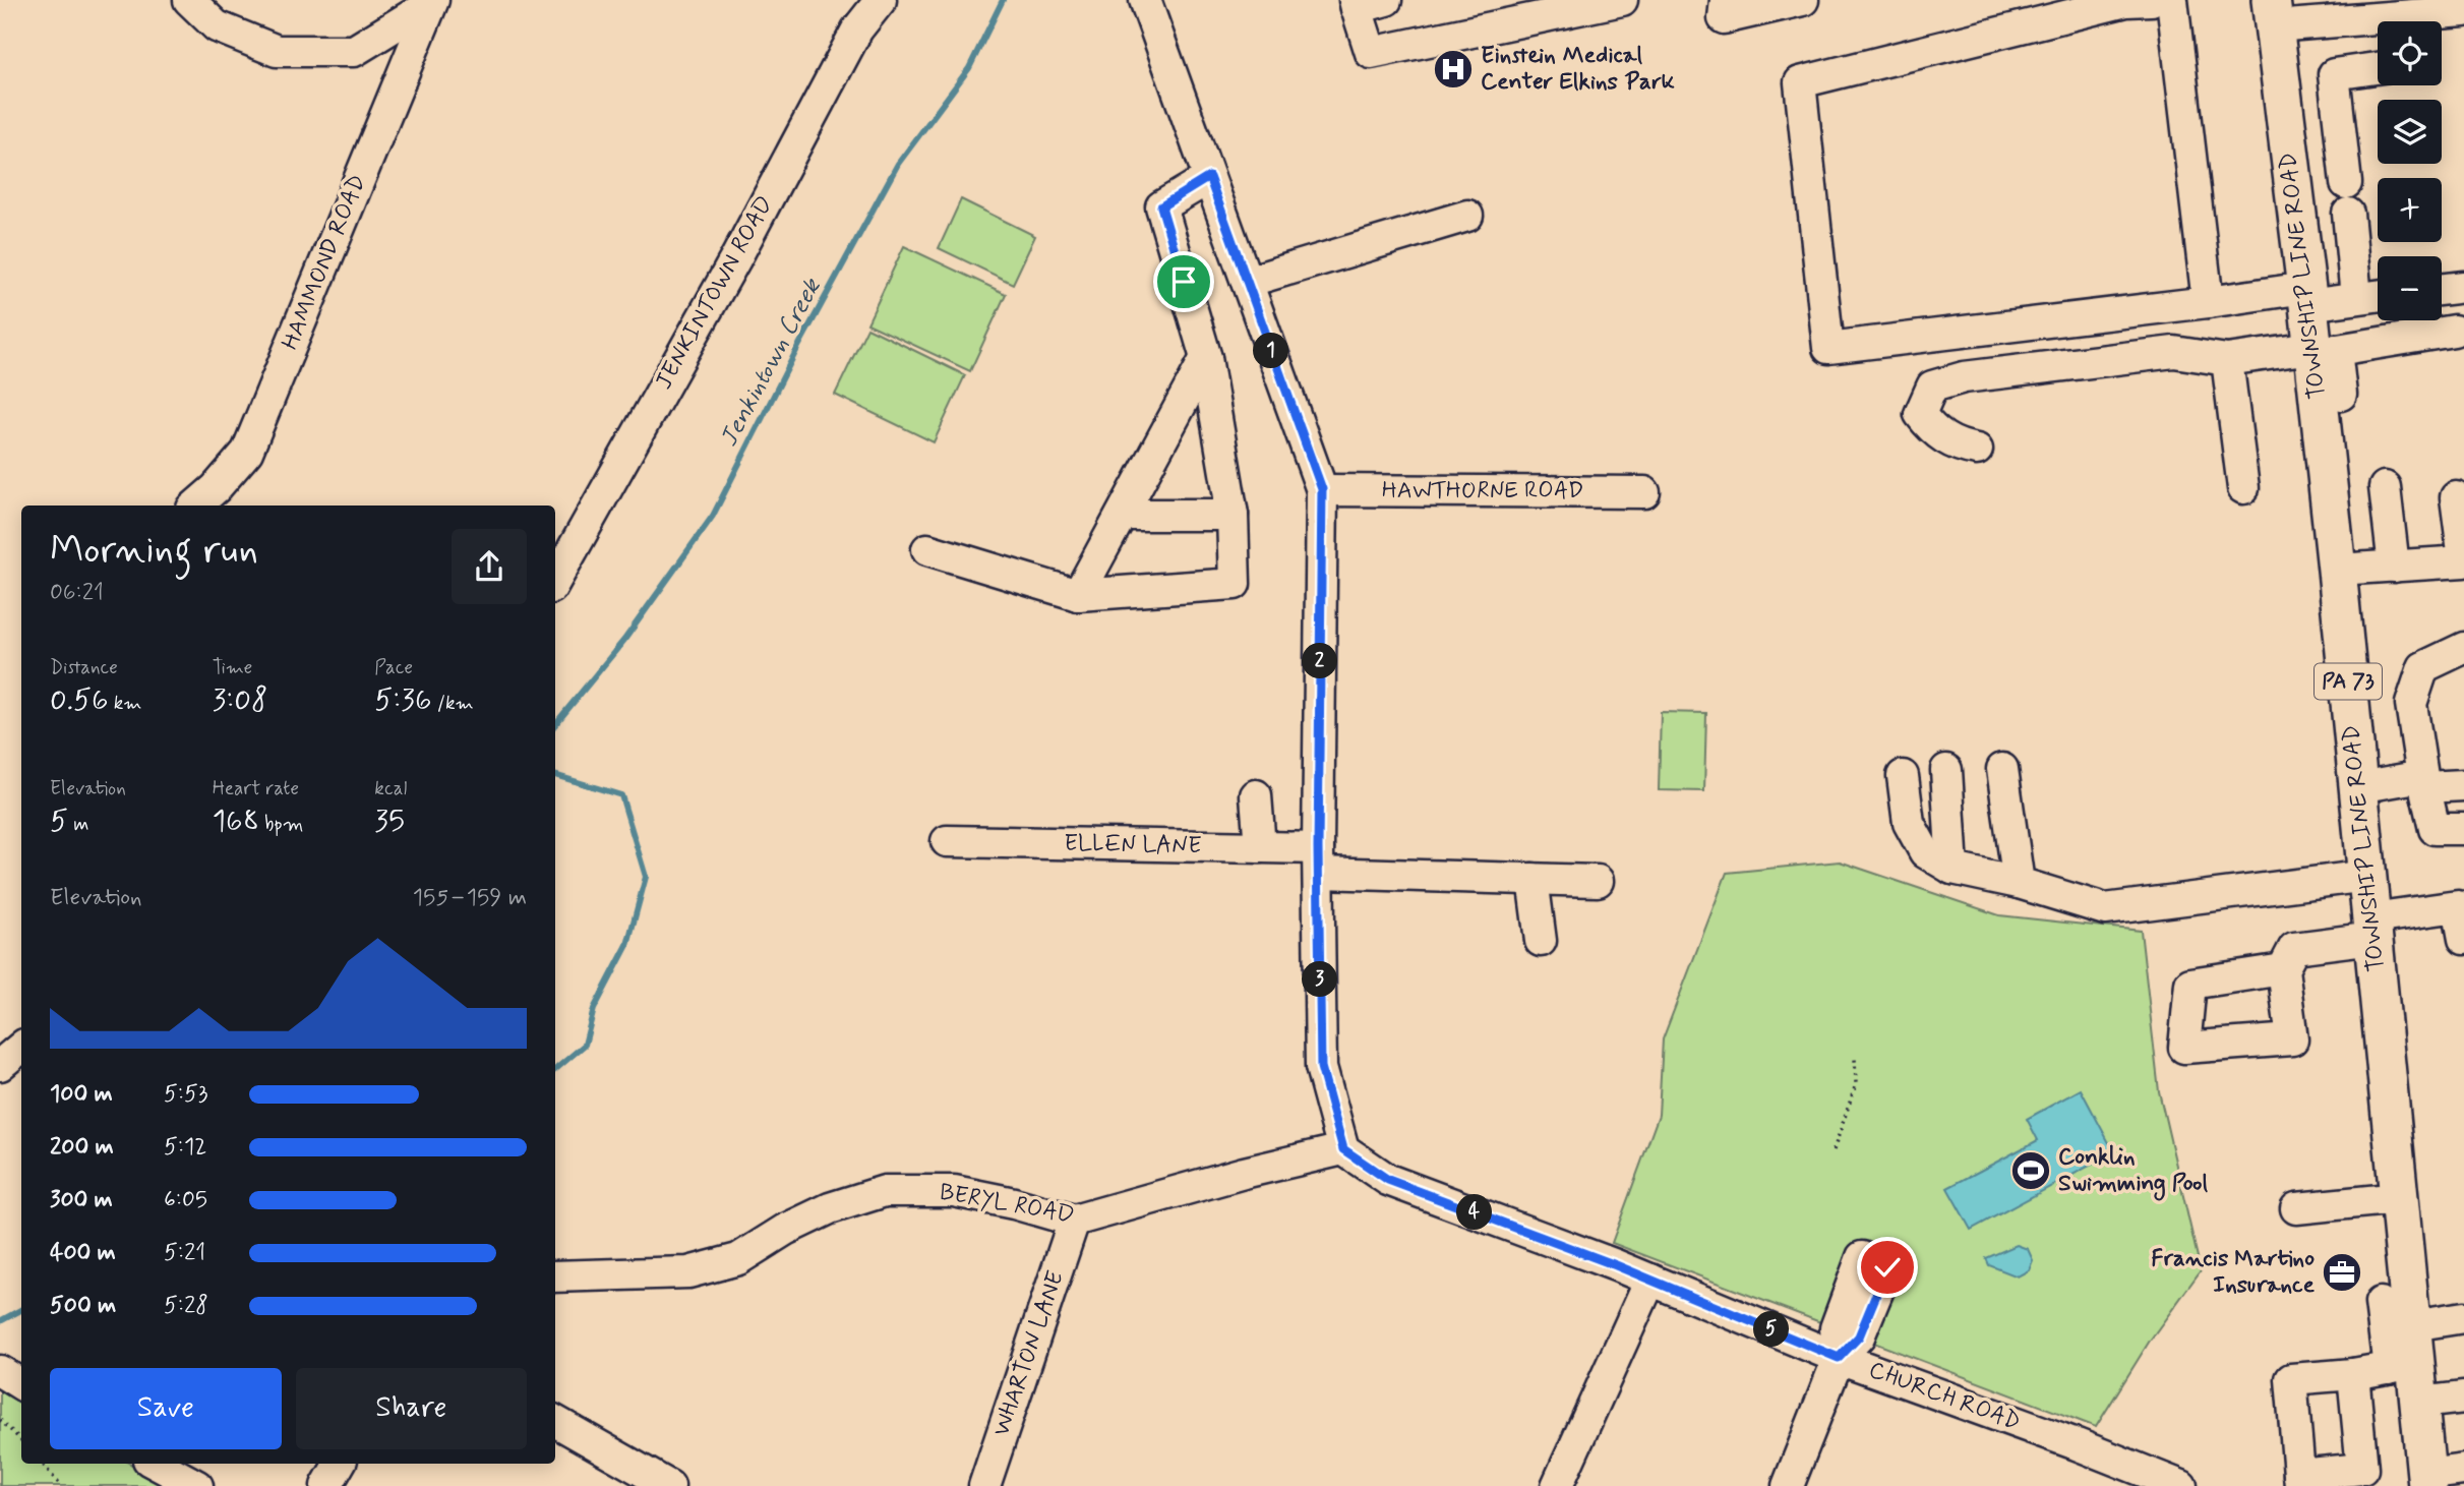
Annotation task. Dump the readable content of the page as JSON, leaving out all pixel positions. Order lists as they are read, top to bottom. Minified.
{"streets":{"main road":["TOWNSHIP LINE ROAD","PA 73"],"street":["HAMMOND ROAD","JENKINTOWN ROAD","HAWTHORNE ROAD","ELLEN LANE","BERYL ROAD","WHARTON LANE","CHURCH ROAD"]},"crossings":[["BERYL ROAD","WHARTON LANE"],["BERYL ROAD","CHURCH ROAD"]],"water":["Jenkintown Creek"],"places":{"hospital":["Einstein Medical Center Elkins Park"],"sports":["Conklin Swimming Pool"],"office":["Francis Martino Insurance"]},"page":{"map_buttons":["+","−"],"pins":["1","2","3","4","5"],"heading":["Morning run","06:21"],"stats":[["Distance","0.56 km"],["Time","3:08"],["Pace","5:36 /km"],["Elevation","5 m"],["Heart rate","168 bpm"],["kcal","35"]],"chart":["Elevation","155–159 m"],"list":[{"name":"100 m","note":"5:53"},{"name":"200 m","note":"5:12"},{"name":"300 m","note":"6:05"},{"name":"400 m","note":"5:21"},{"name":"500 m","note":"5:28"}],"buttons":["Save","Share"]}}
